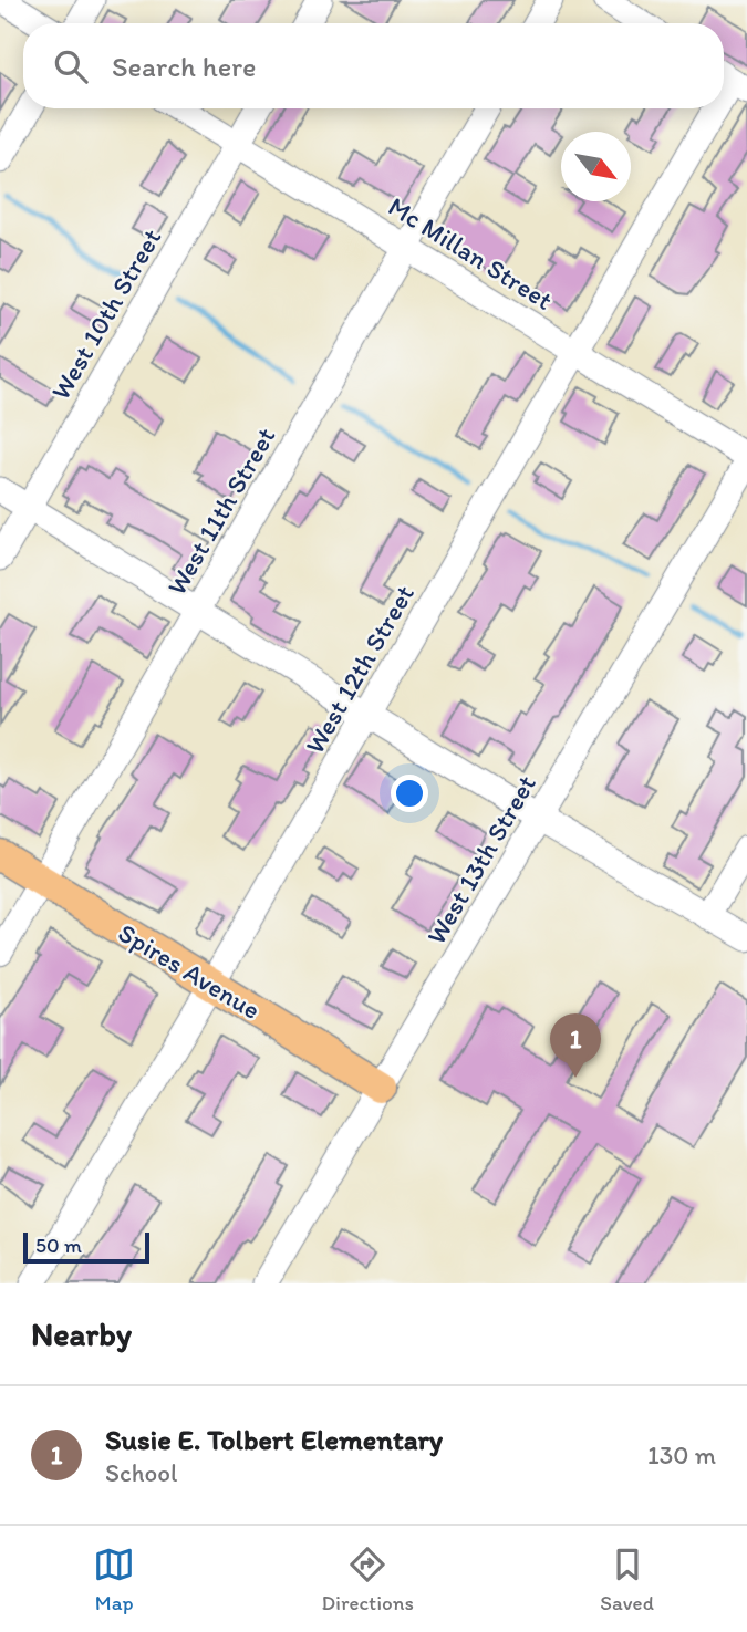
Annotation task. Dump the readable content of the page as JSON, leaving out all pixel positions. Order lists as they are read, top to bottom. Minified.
{"streets":{"main road":["Spires Avenue"],"street":["Mc Millan Street","West 10th Street","West 11th Street","West 12th Street","West 13th Street"]},"crossings":[["Mc Millan Street","West 10th Street"],["Mc Millan Street","West 11th Street"],["Mc Millan Street","West 12th Street"],["West 11th Street","Spires Avenue"],["West 12th Street","Spires Avenue"],["West 13th Street","Spires Avenue"]],"scale_bar":"50 m","north":"bottom right","page":{"search":"Search here","pins":"1","scale":"50 m","heading":"Nearby","list":[{"mark":"1","name":"Susie E. Tolbert Elementary","note":"School","value":"130 m"}],"nav":["Map","Directions","Saved"]}}
